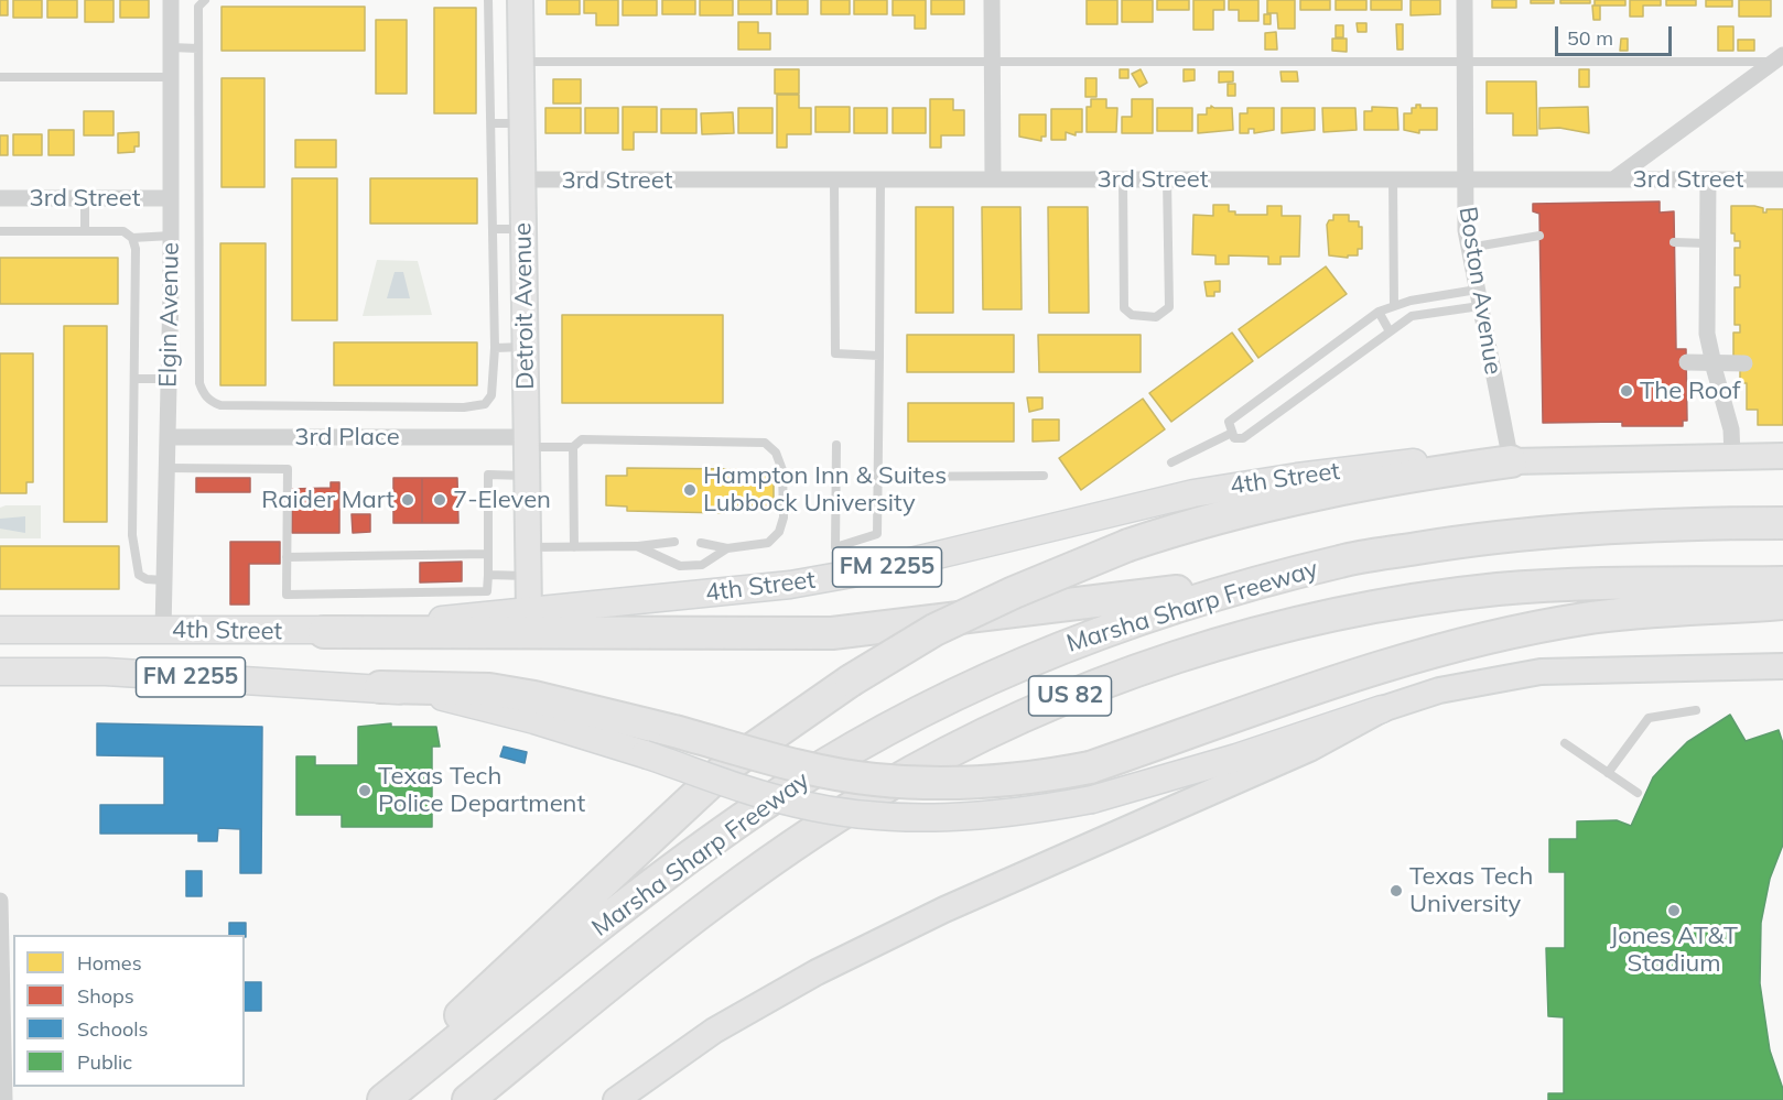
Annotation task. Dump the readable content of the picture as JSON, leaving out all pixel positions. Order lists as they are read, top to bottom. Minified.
{"streets":{"highway":["Marsha Sharp Freeway","US 82"],"main road":["Detroit Avenue","4th Street","FM 2255"],"street":["3rd Street","Boston Avenue","Elgin Avenue","3rd Place"]},"crossings":[["3rd Street","Boston Avenue"],["3rd Street","Detroit Avenue"],["3rd Street","Elgin Avenue"],["Boston Avenue","4th Street"],["Detroit Avenue","3rd Place"],["Detroit Avenue","4th Street"],["Elgin Avenue","3rd Place"],["Elgin Avenue","4th Street"],["4th Street","FM 2255"]],"places":["The Roof","Hampton Inn & Suites Lubbock University","Raider Mart","7-Eleven","Texas Tech Police Department","Texas Tech University","Jones AT&T Stadium"],"legend":["Homes","Shops","Schools","Public"],"scale_bar":"50 m"}
